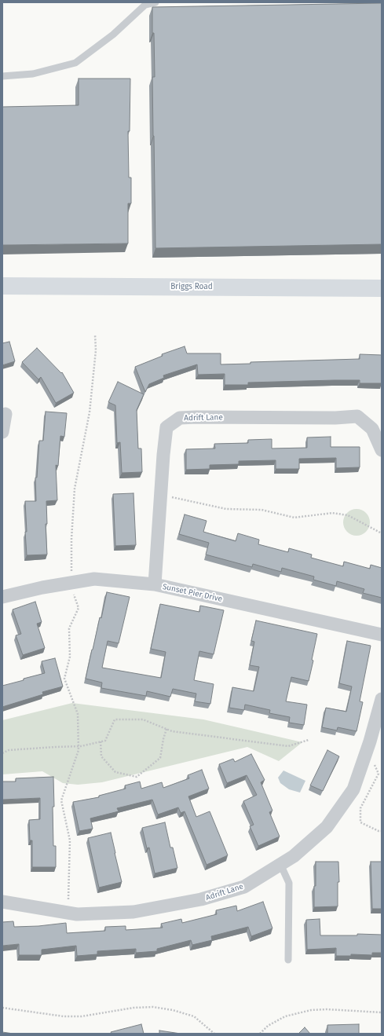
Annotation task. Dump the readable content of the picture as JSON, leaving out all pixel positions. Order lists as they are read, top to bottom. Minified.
{"streets":{"main road":["Briggs Road"],"street":["Adrift Lane","Sunset Pier Drive"]},"crossings":[["Adrift Lane","Sunset Pier Drive"]]}
